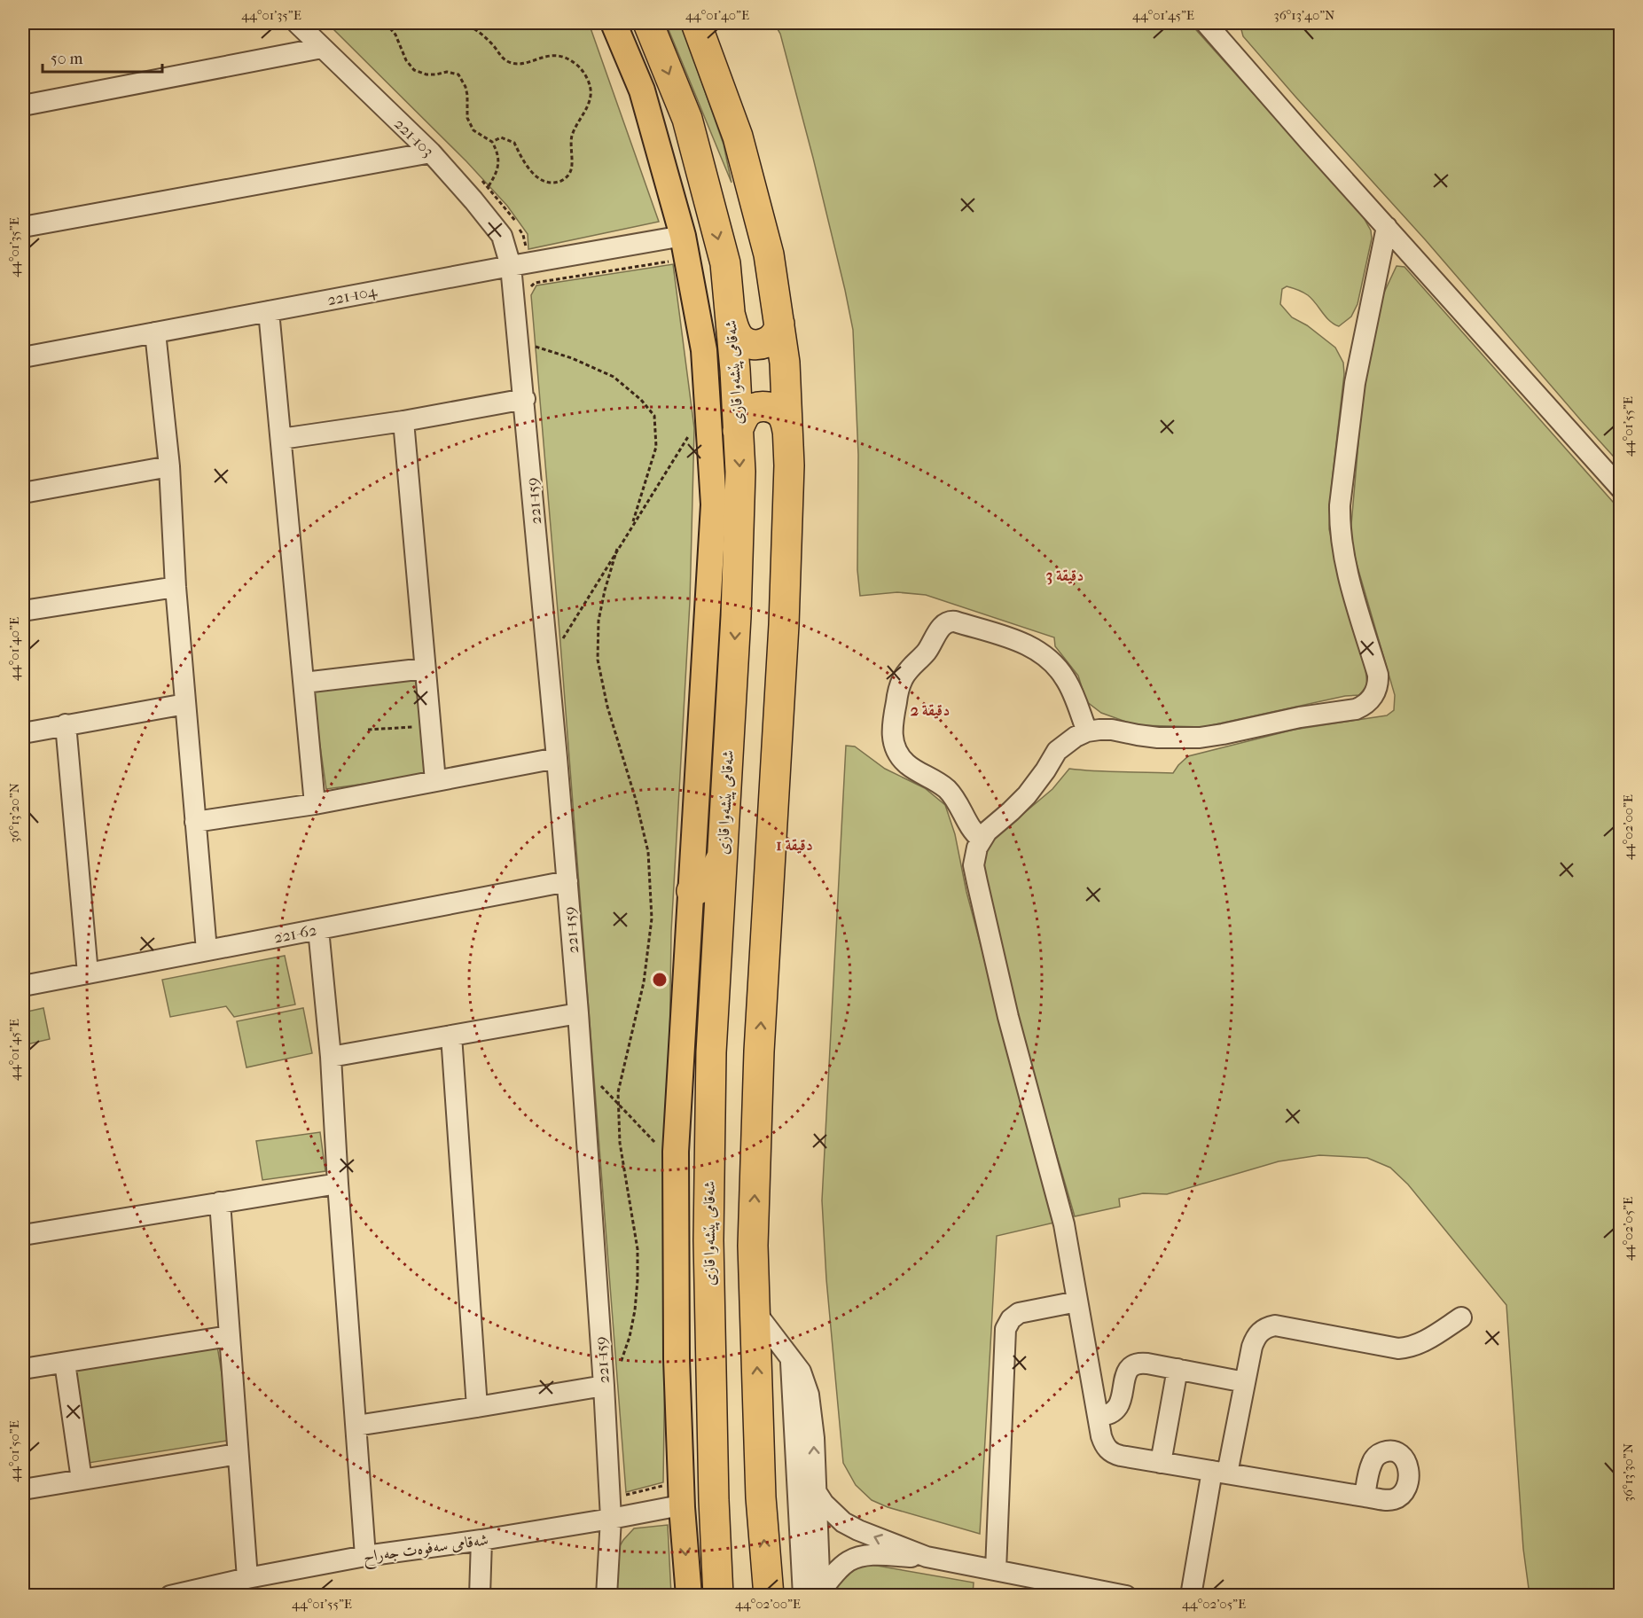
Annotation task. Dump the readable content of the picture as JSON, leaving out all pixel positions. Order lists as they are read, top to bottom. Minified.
{"streets":{"highway":["شەقامی پێشەوا قازی"],"street":["221-103","221-104","221-159","221-62","شەقامی سەفوەت جەراح"]},"crossings":[["221-103","221-104"],["221-103","221-159"],["221-104","221-159"],["221-159","221-62"],["221-159","شەقامی سەفوەت جەراح"]],"scale_bar":"50 m","coordinates":["44°01'35\"E","44°01'40\"E","44°01'45\"E","36°13'40\"N","44°01'55\"E","36°13'20\"N","44°02'00\"E","44°02'05\"E","44°01'50\"E","36°13'30\"N"],"rings":["3 دقيقة","2 دقيقة","1 دقيقة"]}
